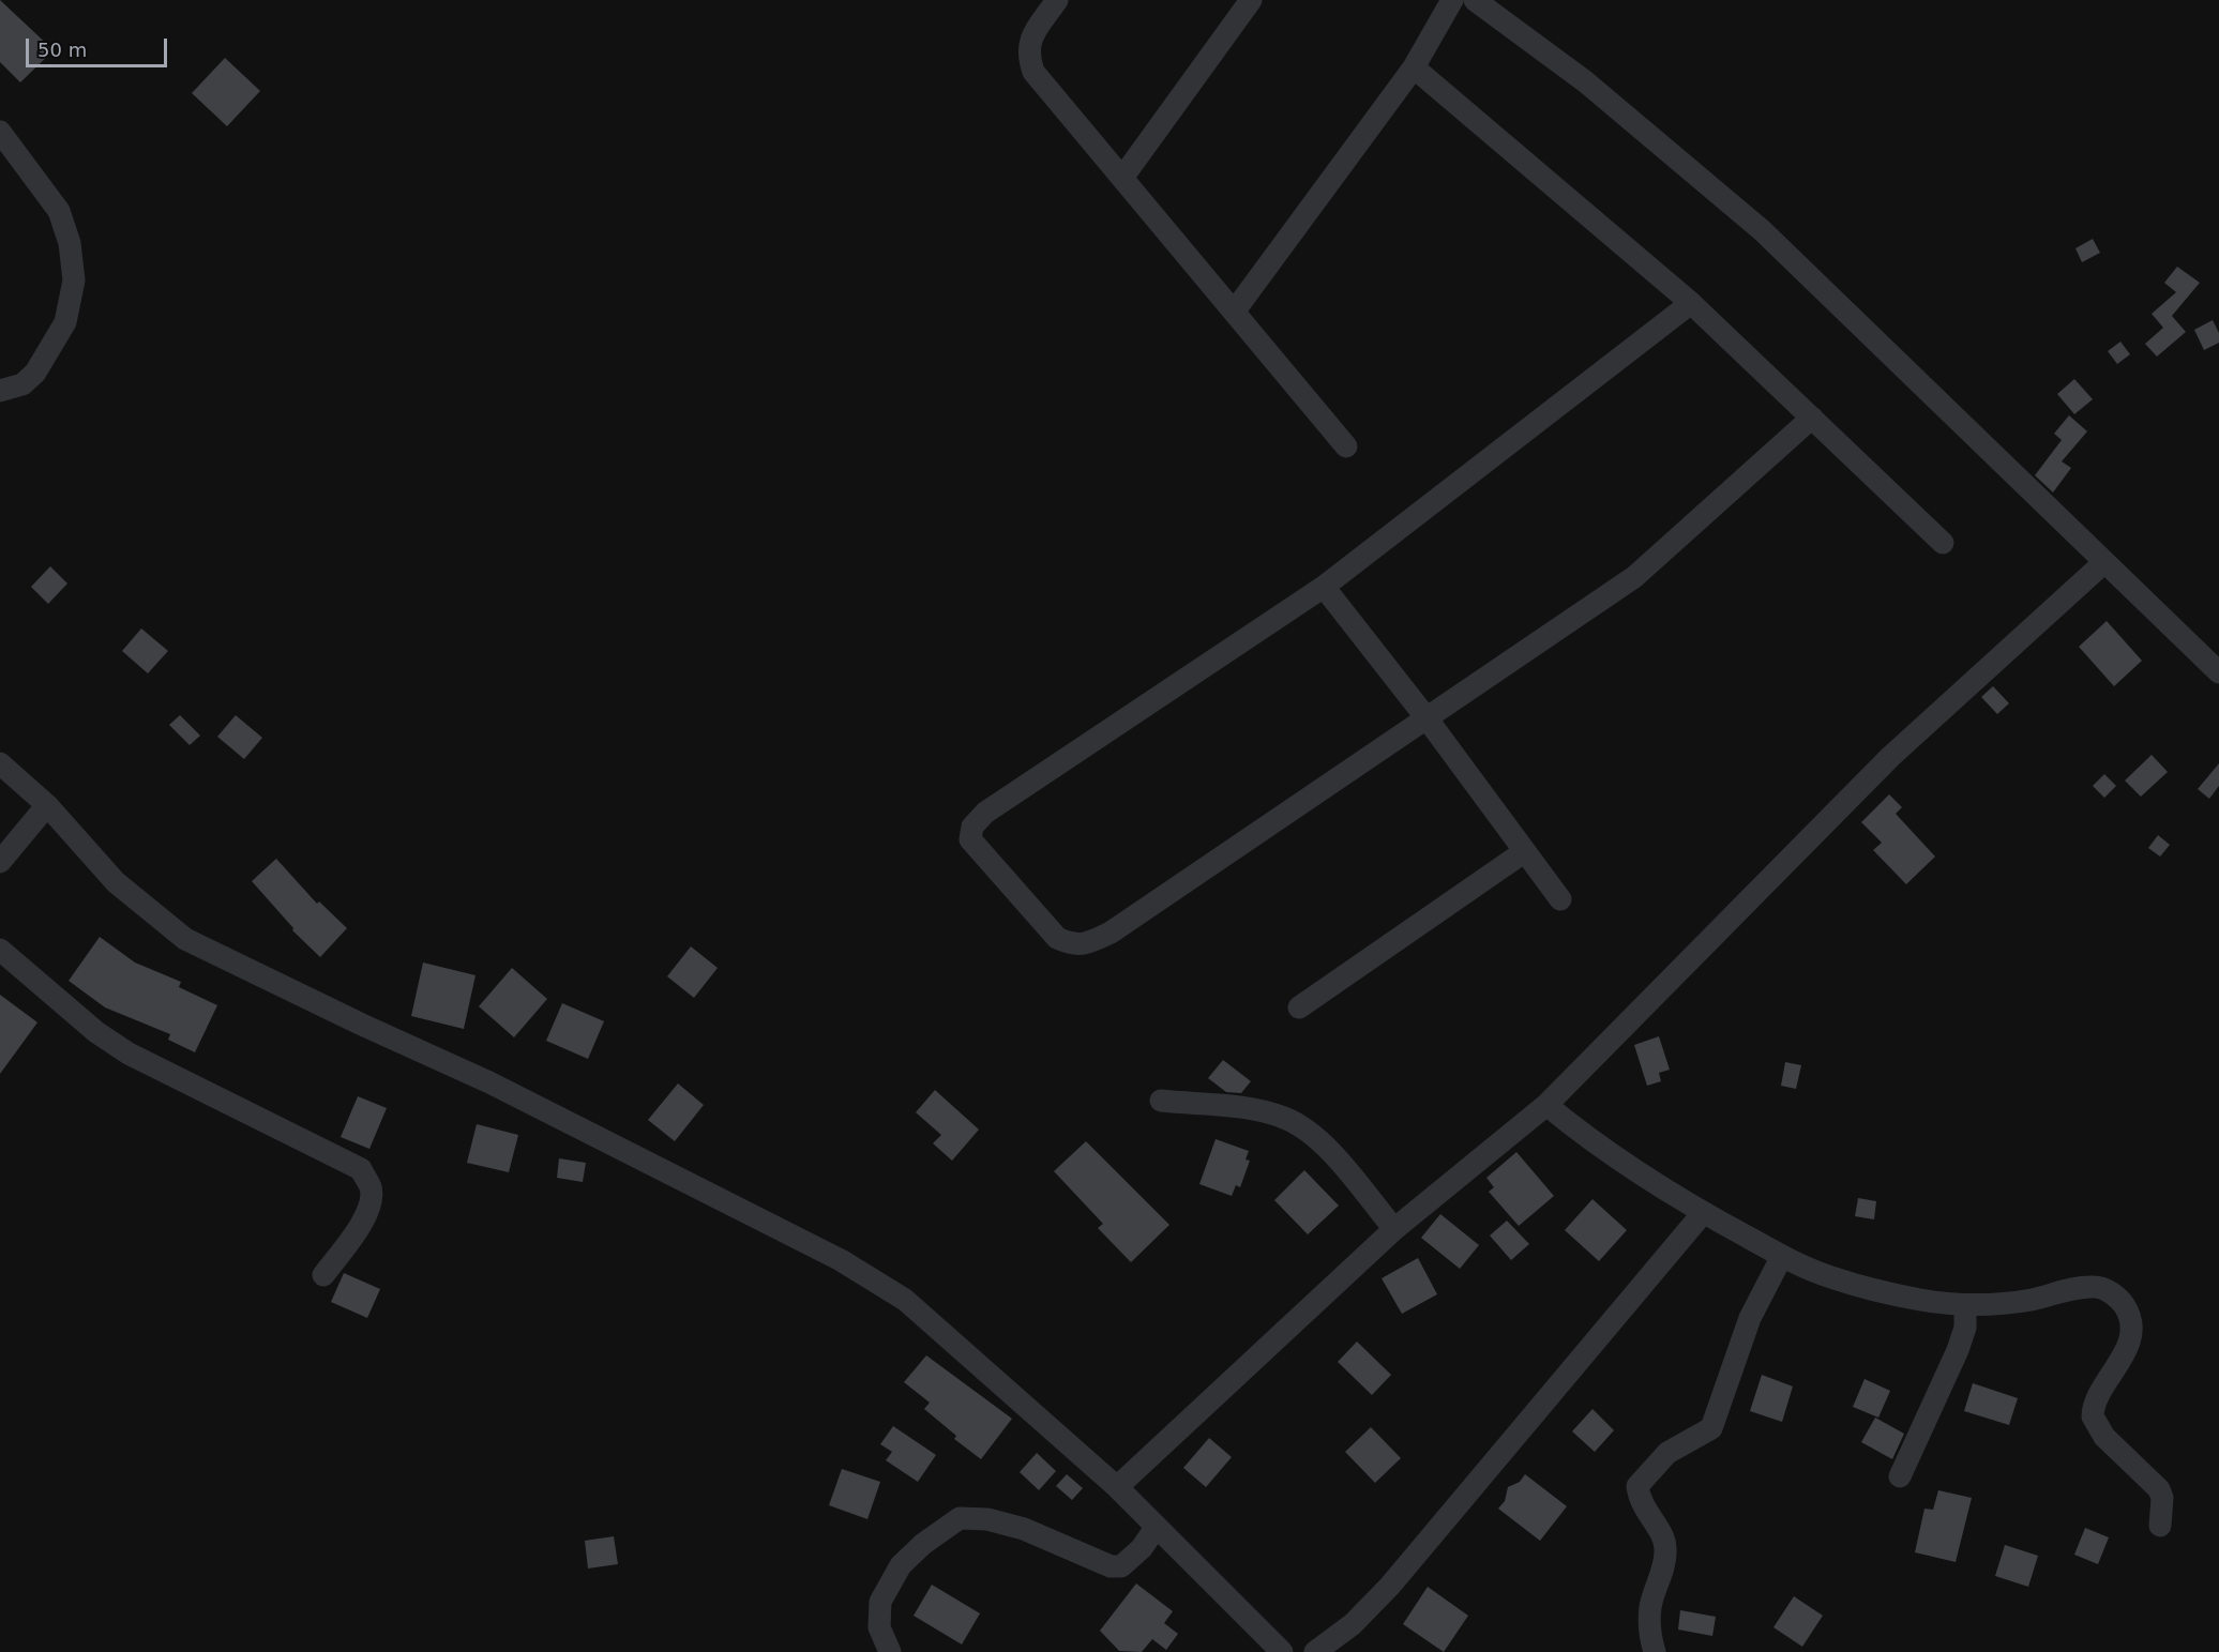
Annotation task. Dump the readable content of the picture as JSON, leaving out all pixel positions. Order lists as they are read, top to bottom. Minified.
{"scale_bar":"50 m"}
